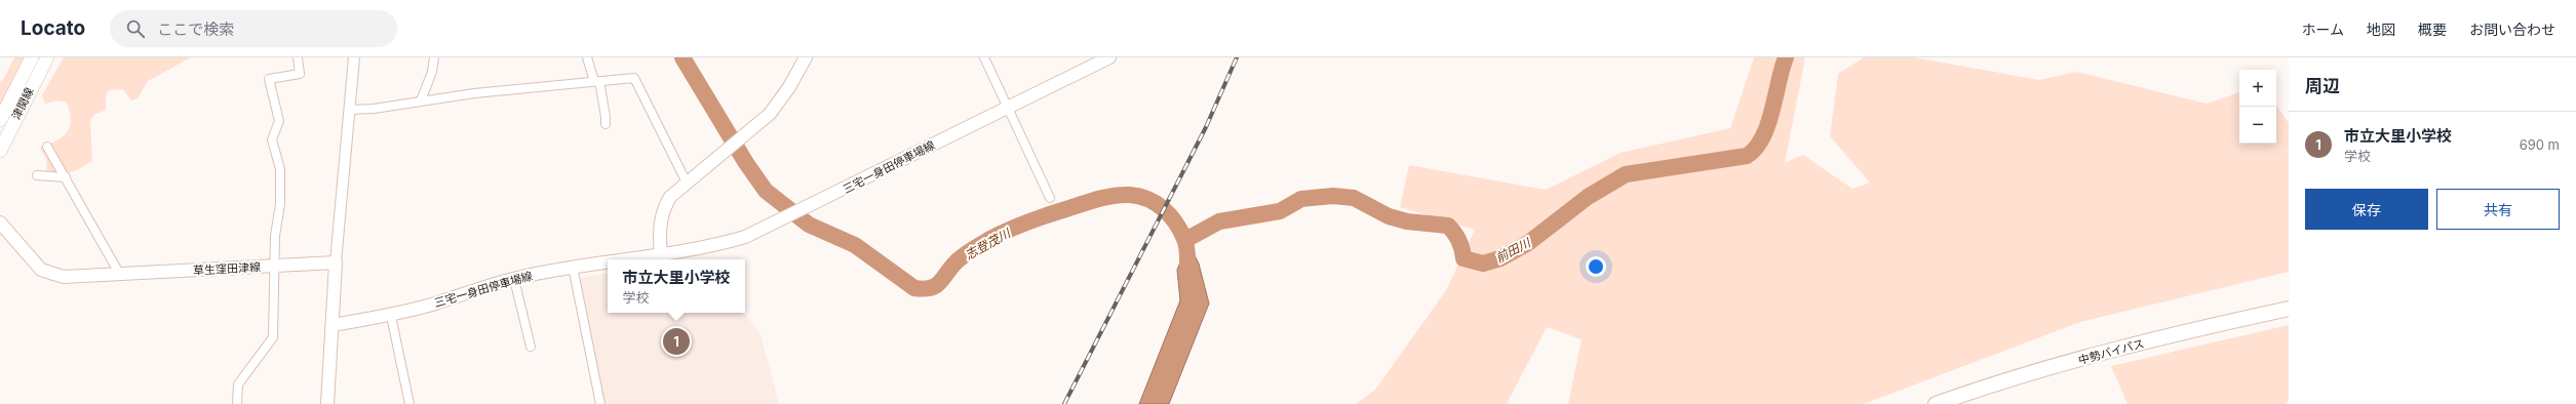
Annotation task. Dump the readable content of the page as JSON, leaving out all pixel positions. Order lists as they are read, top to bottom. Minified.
{"streets":{"highway":["中勢バイパス"],"main road":["津関線","三宅一身田停車場線","草生窪田津線"]},"water":["志登茂川","前田川"],"page":{"header":"Locato","search":"ここで検索","nav":["ホーム","地図","概要","お問い合わせ"],"heading":"周辺","map_buttons":["+","−"],"list":[{"mark":"1","name":"市立大里小学校","note":"学校","value":"690 m"}],"buttons":["保存","共有"],"popup":["市立大里小学校","学校"],"pins":"1"}}
